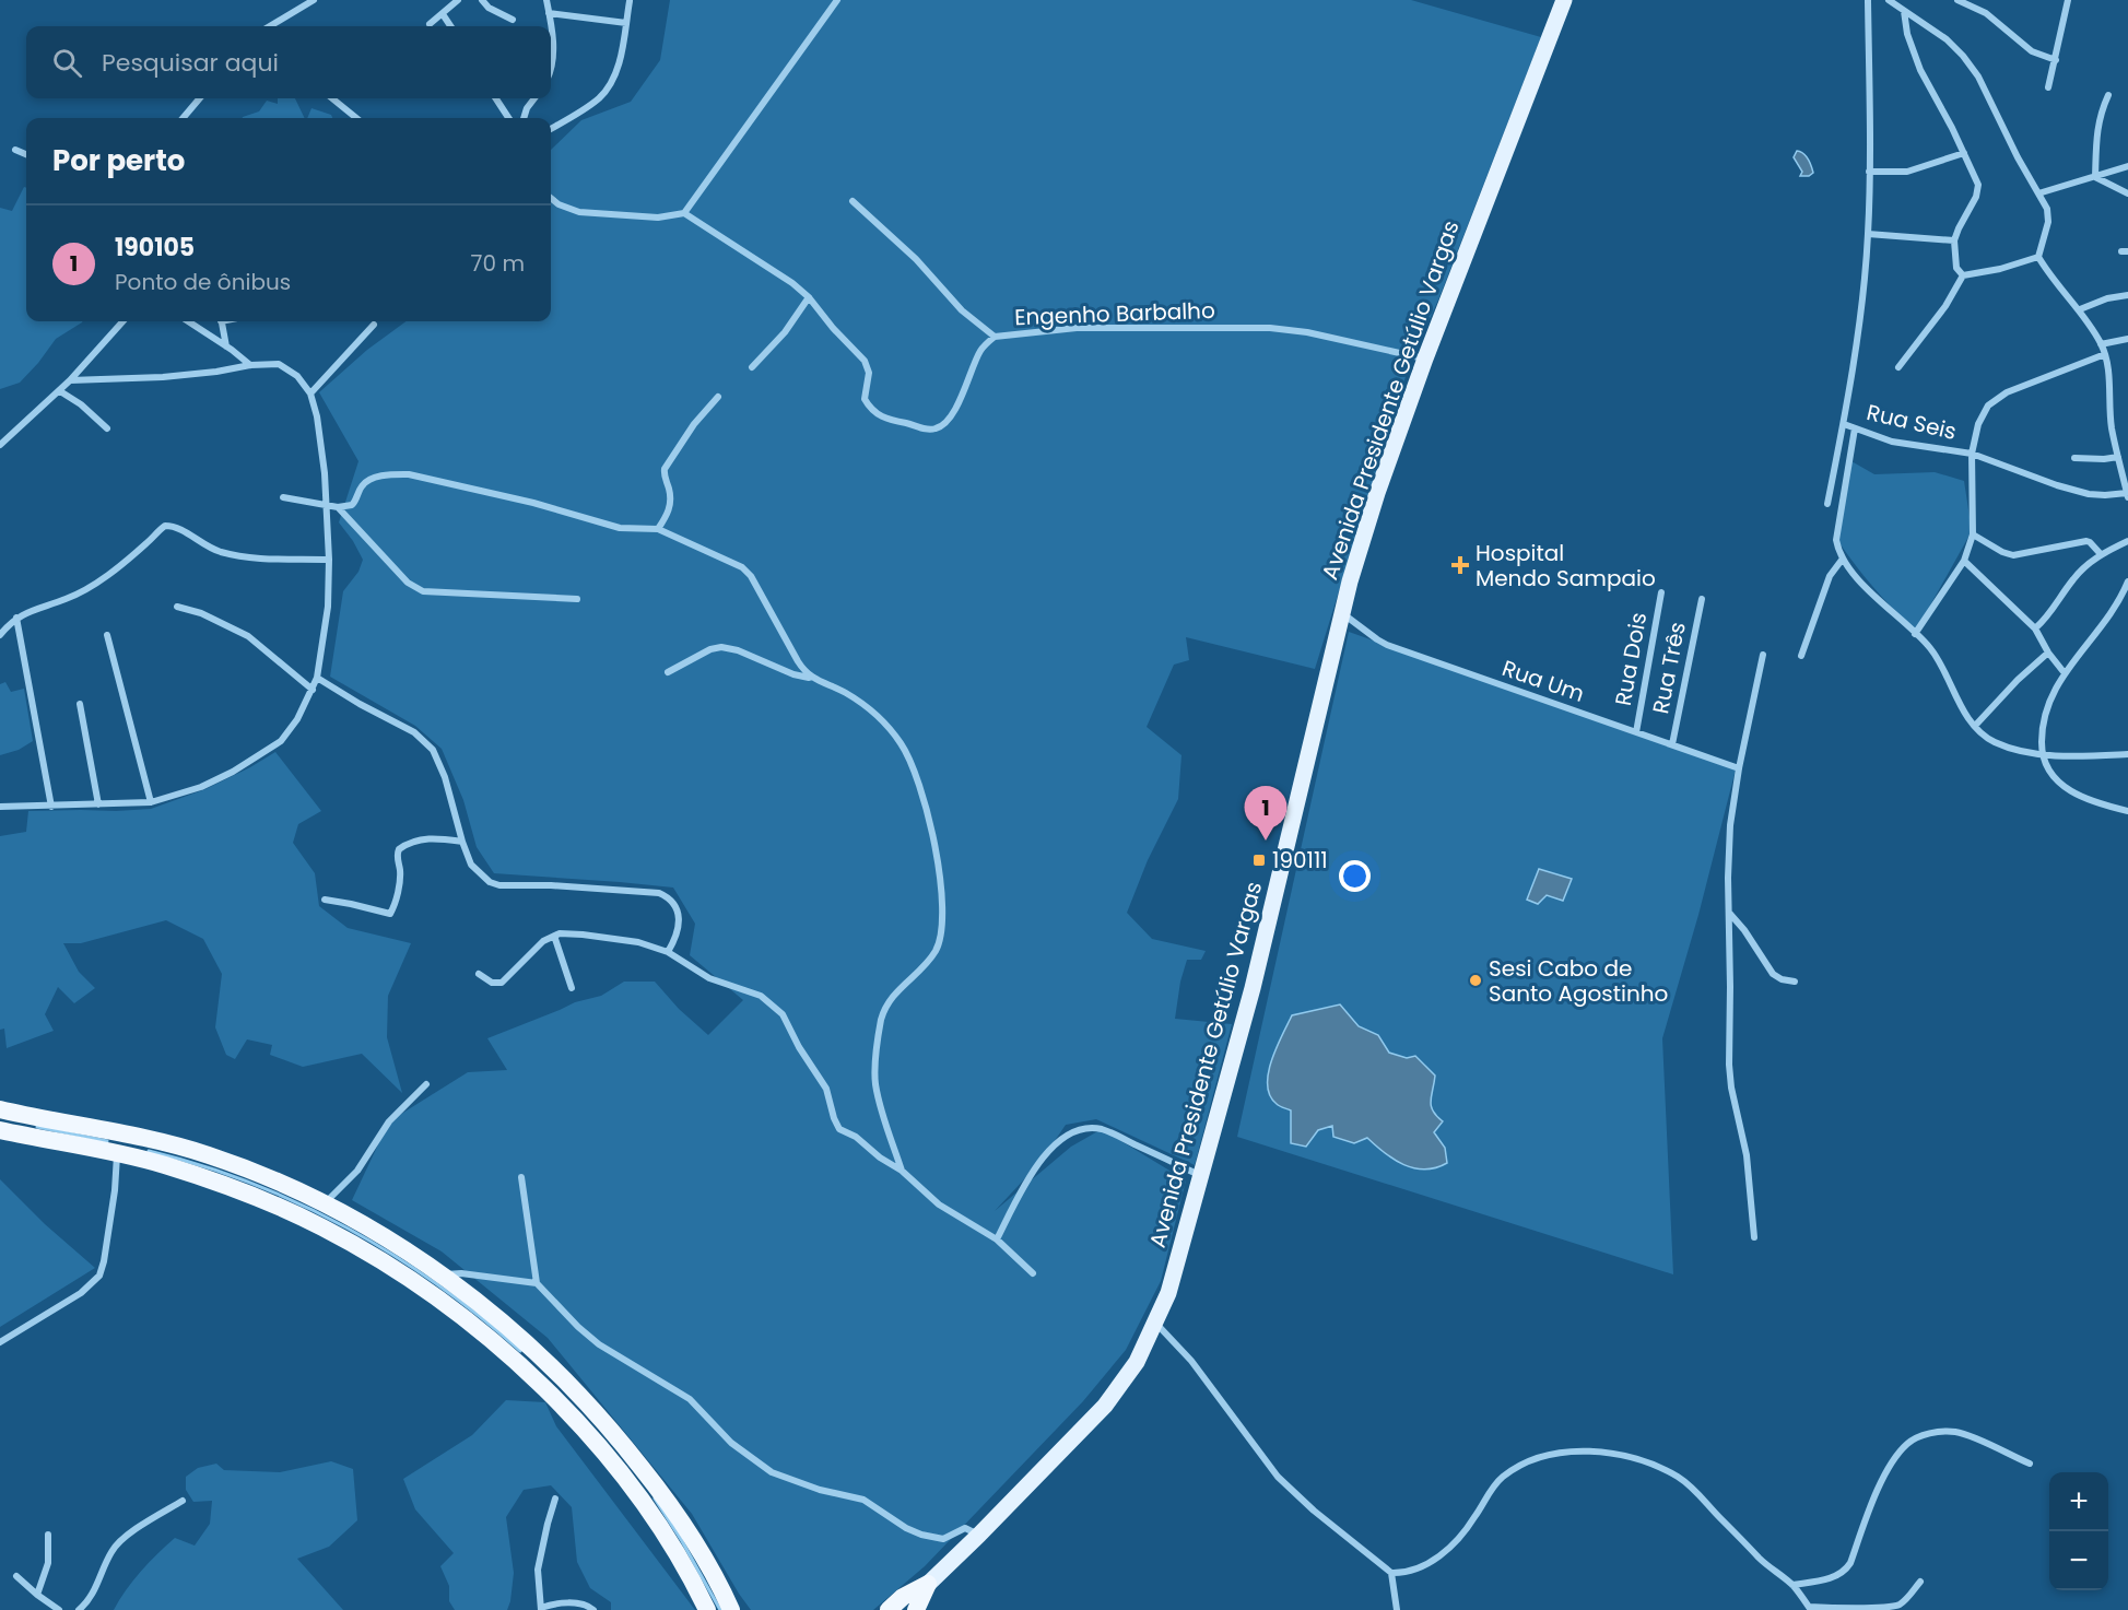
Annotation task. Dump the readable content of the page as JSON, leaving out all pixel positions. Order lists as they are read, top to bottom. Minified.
{"streets":{"main road":["Avenida Presidente Getúlio Vargas"],"street":["Engenho Barbalho","Rua Seis","Rua Dois","Rua Três","Rua Um"]},"crossings":[["Engenho Barbalho","Avenida Presidente Getúlio Vargas"],["Avenida Presidente Getúlio Vargas","Rua Um"],["Rua Dois","Rua Um"],["Rua Três","Rua Um"]],"places":{"health":["Hospital Mendo Sampaio"],"transit":["190111"],"other":["Sesi Cabo de Santo Agostinho"]},"page":{"search":"Pesquisar aqui","heading":"Por perto","list":[{"mark":"1","name":"190105","note":"Ponto de ônibus","value":"70 m"}],"pins":"1","map_buttons":["+","−"]}}
